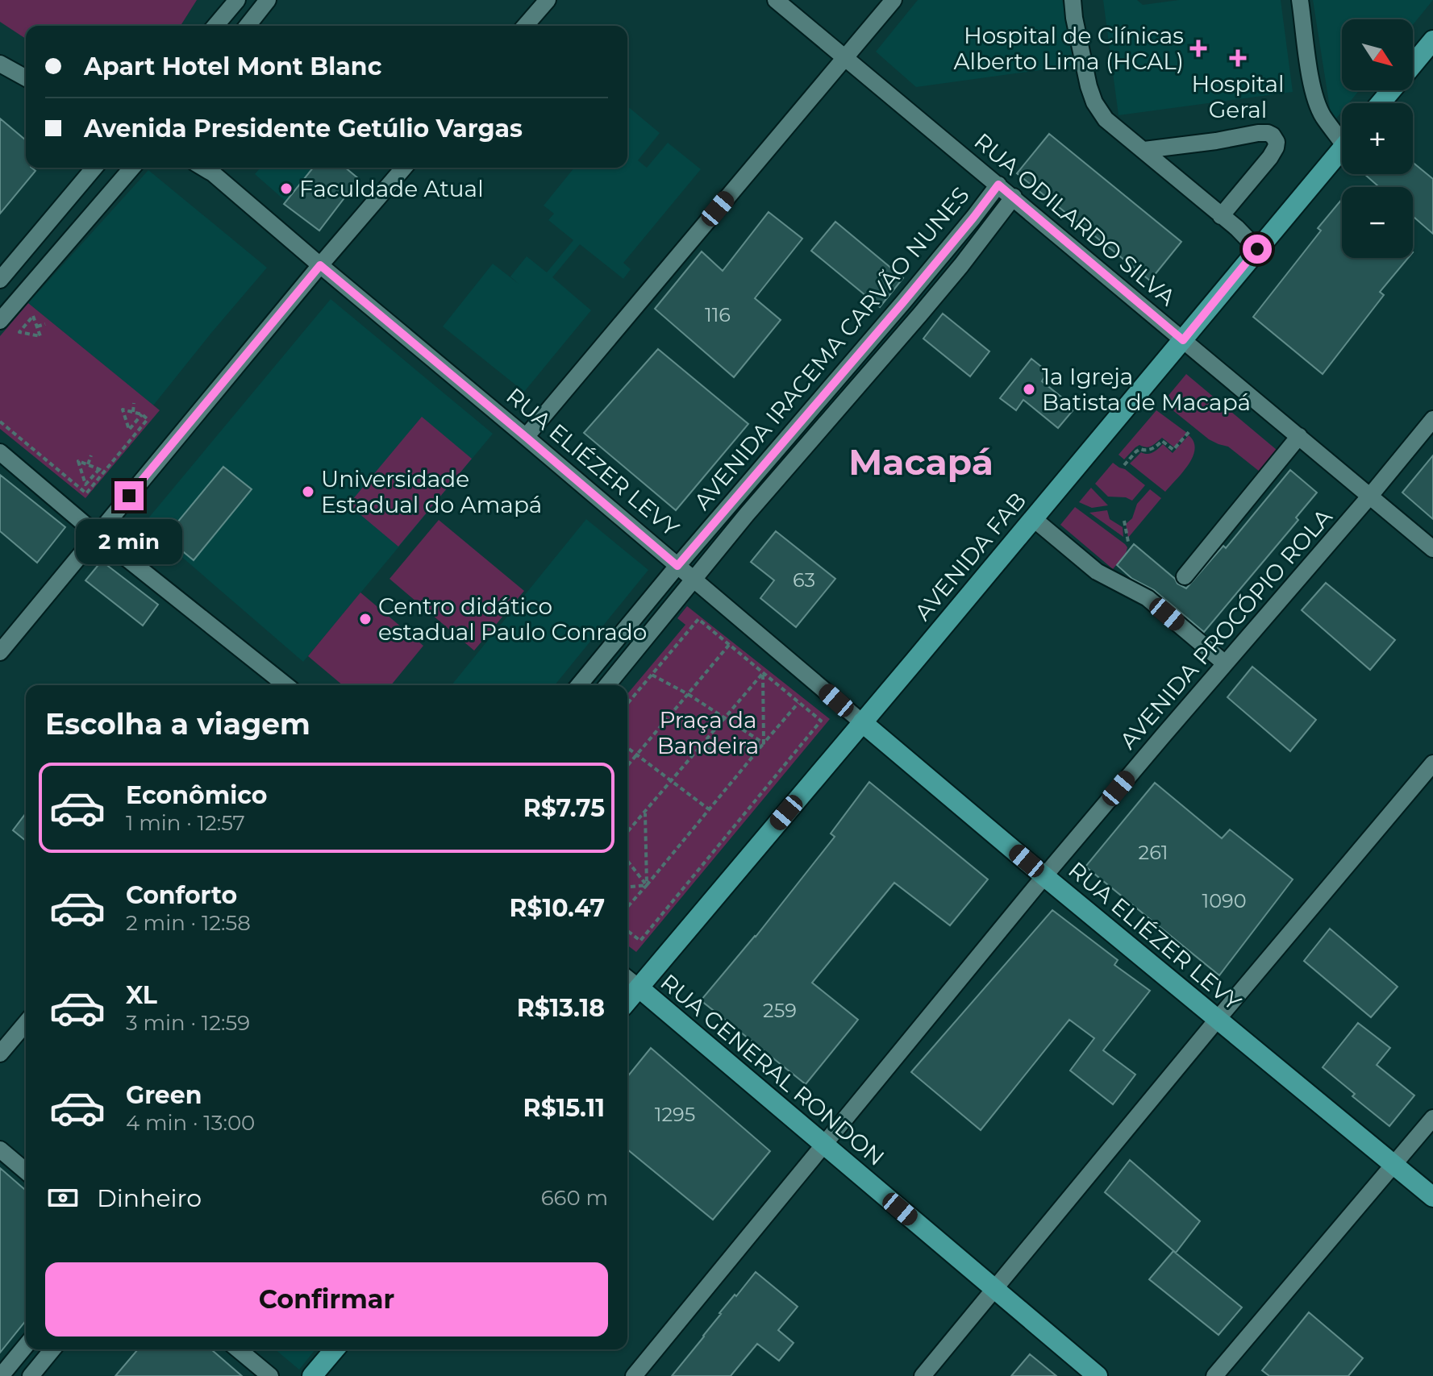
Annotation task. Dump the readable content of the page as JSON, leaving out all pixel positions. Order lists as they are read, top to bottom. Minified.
{"streets":{"main road":["RUA ELIÉZER LEVY","AVENIDA FAB","RUA GENERAL RONDON"],"street":["RUA ODILARDO SILVA","AVENIDA IRACEMA CARVÃO NUNES","AVENIDA PROCÓPIO ROLA"]},"crossings":[["RUA ODILARDO SILVA","AVENIDA IRACEMA CARVÃO NUNES"],["RUA ODILARDO SILVA","AVENIDA FAB"],["RUA ODILARDO SILVA","AVENIDA PROCÓPIO ROLA"],["AVENIDA IRACEMA CARVÃO NUNES","RUA ELIÉZER LEVY"],["RUA ELIÉZER LEVY","AVENIDA FAB"],["RUA ELIÉZER LEVY","AVENIDA PROCÓPIO ROLA"],["AVENIDA FAB","RUA GENERAL RONDON"],["AVENIDA PROCÓPIO ROLA","RUA GENERAL RONDON"]],"districts":["Macapá"],"parks":["Praça da Bandeira"],"places":{"health":["Hospital de Clínicas Alberto Lima (HCAL)","Hospital Geral"],"other":["Faculdade Atual","1a Igreja Batista de Macapá","Universidade Estadual do Amapá","Centro didático estadual Paulo Conrado"]},"house_numbers":["116","63","261","1090","259","1295"],"north":"bottom right","page":{"map_buttons":["+","−"],"banner":["Apart Hotel Mont Blanc","Avenida Presidente Getúlio Vargas"],"bubble":"2 min","heading":"Escolha a viagem","list":[{"name":"Econômico","note":"1 min · 12:57","value":"R$7.75"},{"name":"Conforto","note":"2 min · 12:58","value":"R$10.47"},{"name":"XL","note":"3 min · 12:59","value":"R$13.18"},{"name":"Green","note":"4 min · 13:00","value":"R$15.11"}],"pay":["Dinheiro","660 m"],"buttons":"Confirmar"}}
